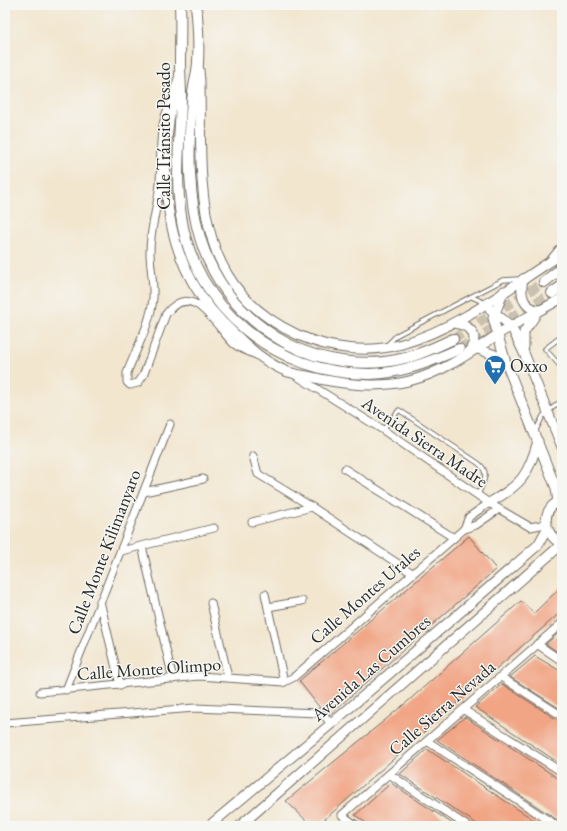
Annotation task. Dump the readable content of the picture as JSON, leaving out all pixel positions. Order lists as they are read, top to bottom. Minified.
{"streets":{"main road":["Calle Tránsito Pesado"],"street":["Avenida Sierra Madre","Calle Monte Kilimanyaro","Calle Montes Urales","Avenida Las Cumbres","Calle Monte Olimpo","Calle Sierra Nevada"]},"crossings":[["Avenida Sierra Madre","Calle Montes Urales"],["Avenida Sierra Madre","Avenida Las Cumbres"],["Calle Monte Kilimanyaro","Calle Monte Olimpo"],["Calle Montes Urales","Calle Monte Olimpo"]],"places":{"supermarket":["Oxxo"]}}
